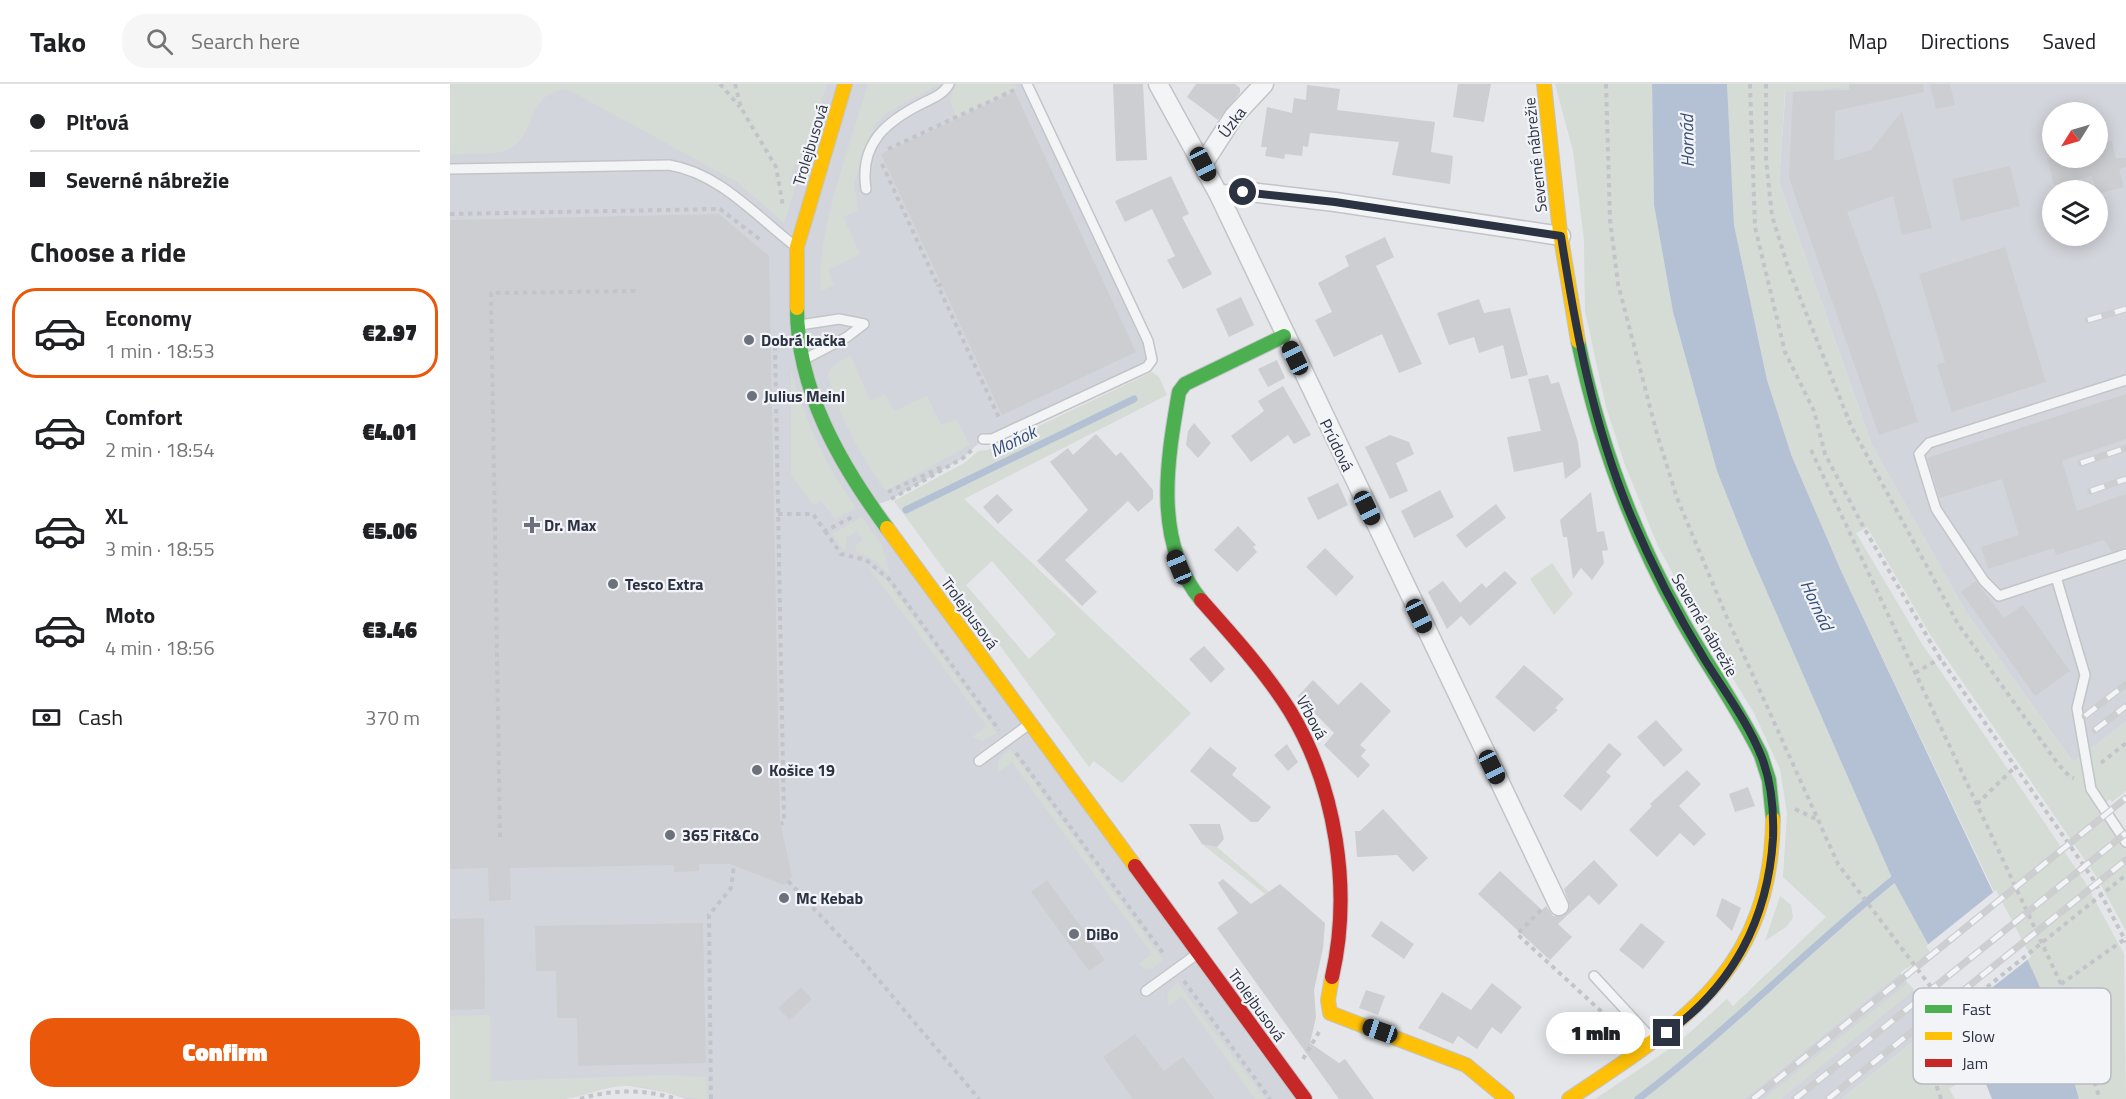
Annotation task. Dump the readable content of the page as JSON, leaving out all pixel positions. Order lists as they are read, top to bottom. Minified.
{"streets":{"street":["Úzka","Trolejbusová","Severné nábrežie","Prúdová","Vŕbová"]},"crossings":[["Úzka","Prúdová"],["Prúdová","Vŕbová"]],"water":["Hornád","Moňok"],"places":{"other":["Dobrá kačka","Julius Meinl","Tesco Extra","Košice 19","365 Fit&Co","Mc Kebab","DiBo"],"health":["Dr. Max"]},"legend":["Fast","Slow","Jam"],"north":"bottom left","page":{"header":"Tako","search":"Search here","nav":["Map","Directions","Saved"],"banner":["Plťová","Severné nábrežie"],"heading":"Choose a ride","list":[{"name":"Economy","note":"1 min · 18:53","value":"€2.97"},{"name":"Comfort","note":"2 min · 18:54","value":"€4.01"},{"name":"XL","note":"3 min · 18:55","value":"€5.06"},{"name":"Moto","note":"4 min · 18:56","value":"€3.46"}],"pay":["Cash","370 m"],"buttons":"Confirm","bubble":"1 min"}}
